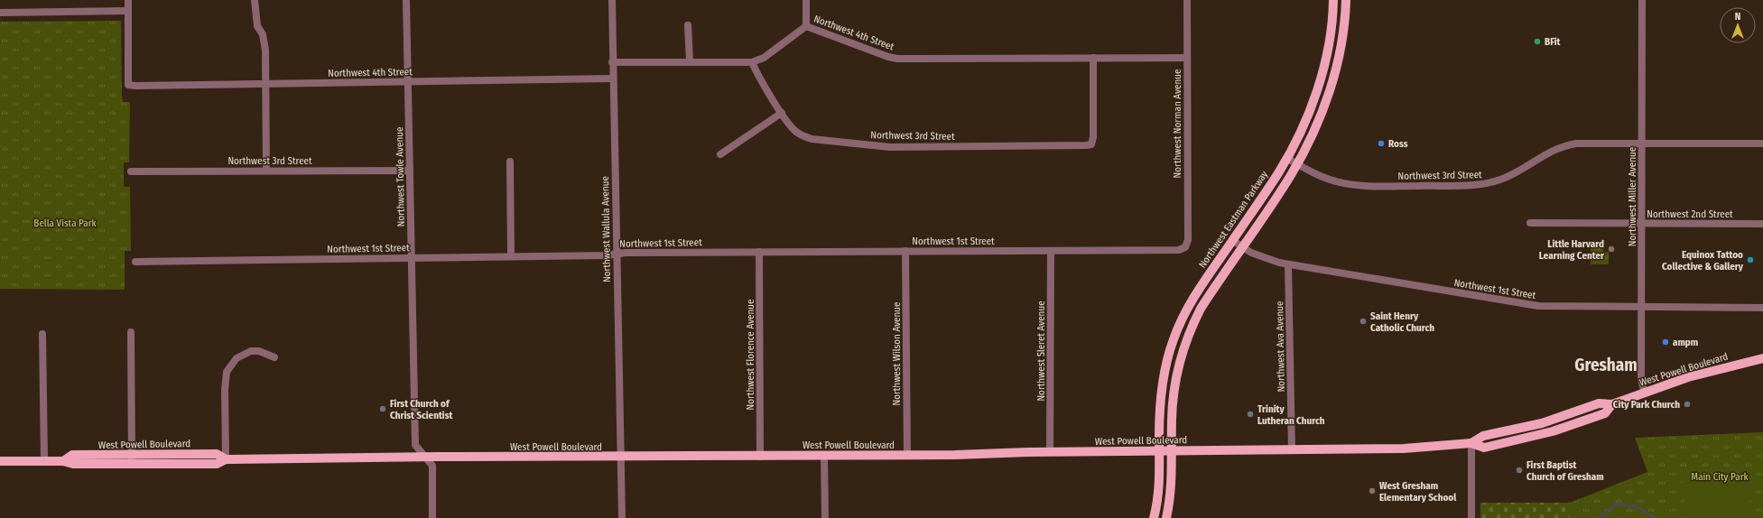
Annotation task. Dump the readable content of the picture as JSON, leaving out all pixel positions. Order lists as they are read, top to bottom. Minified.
{"streets":{"main road":["Northwest Eastman Parkway","West Powell Boulevard"],"street":["Northwest 4th Street","Northwest Norman Avenue","Northwest 3rd Street","Northwest Towle Avenue","Northwest Miller Avenue","Northwest 2nd Street","Northwest Wallula Avenue","Northwest 1st Street","Northwest Ava Avenue","Northwest Sleret Avenue","Northwest Wilson Avenue","Northwest Florence Avenue"]},"crossings":[["Northwest 4th Street","Northwest Norman Avenue"],["Northwest 4th Street","Northwest 3rd Street"],["Northwest 4th Street","Northwest Towle Avenue"],["Northwest 4th Street","Northwest Wallula Avenue"],["Northwest Norman Avenue","Northwest 1st Street"],["Northwest 3rd Street","Northwest Towle Avenue"],["Northwest 3rd Street","Northwest Miller Avenue"],["Northwest 3rd Street","Northwest Eastman Parkway"],["Northwest Towle Avenue","Northwest 1st Street"],["Northwest Towle Avenue","West Powell Boulevard"],["Northwest Miller Avenue","Northwest 2nd Street"],["Northwest Miller Avenue","Northwest 1st Street"],["Northwest Miller Avenue","West Powell Boulevard"],["Northwest Eastman Parkway","Northwest 1st Street"],["Northwest Eastman Parkway","West Powell Boulevard"],["Northwest Wallula Avenue","Northwest 1st Street"],["Northwest Wallula Avenue","West Powell Boulevard"],["Northwest 1st Street","Northwest Ava Avenue"],["Northwest 1st Street","Northwest Sleret Avenue"],["Northwest 1st Street","Northwest Wilson Avenue"],["Northwest 1st Street","Northwest Florence Avenue"],["Northwest Ava Avenue","West Powell Boulevard"],["Northwest Sleret Avenue","West Powell Boulevard"],["Northwest Wilson Avenue","West Powell Boulevard"],["Northwest Florence Avenue","West Powell Boulevard"]],"districts":["Gresham"],"parks":["Bella Vista Park","Main City Park"],"places":["BFit","Ross","Little Harvard Learning Center","Equinox Tattoo Collective & Gallery","Saint Henry Catholic Church","ampm","City Park Church","First Church of Christ Scientist","Trinity Lutheran Church","First Baptist Church of Gresham","West Gresham Elementary School"],"north":"top"}
